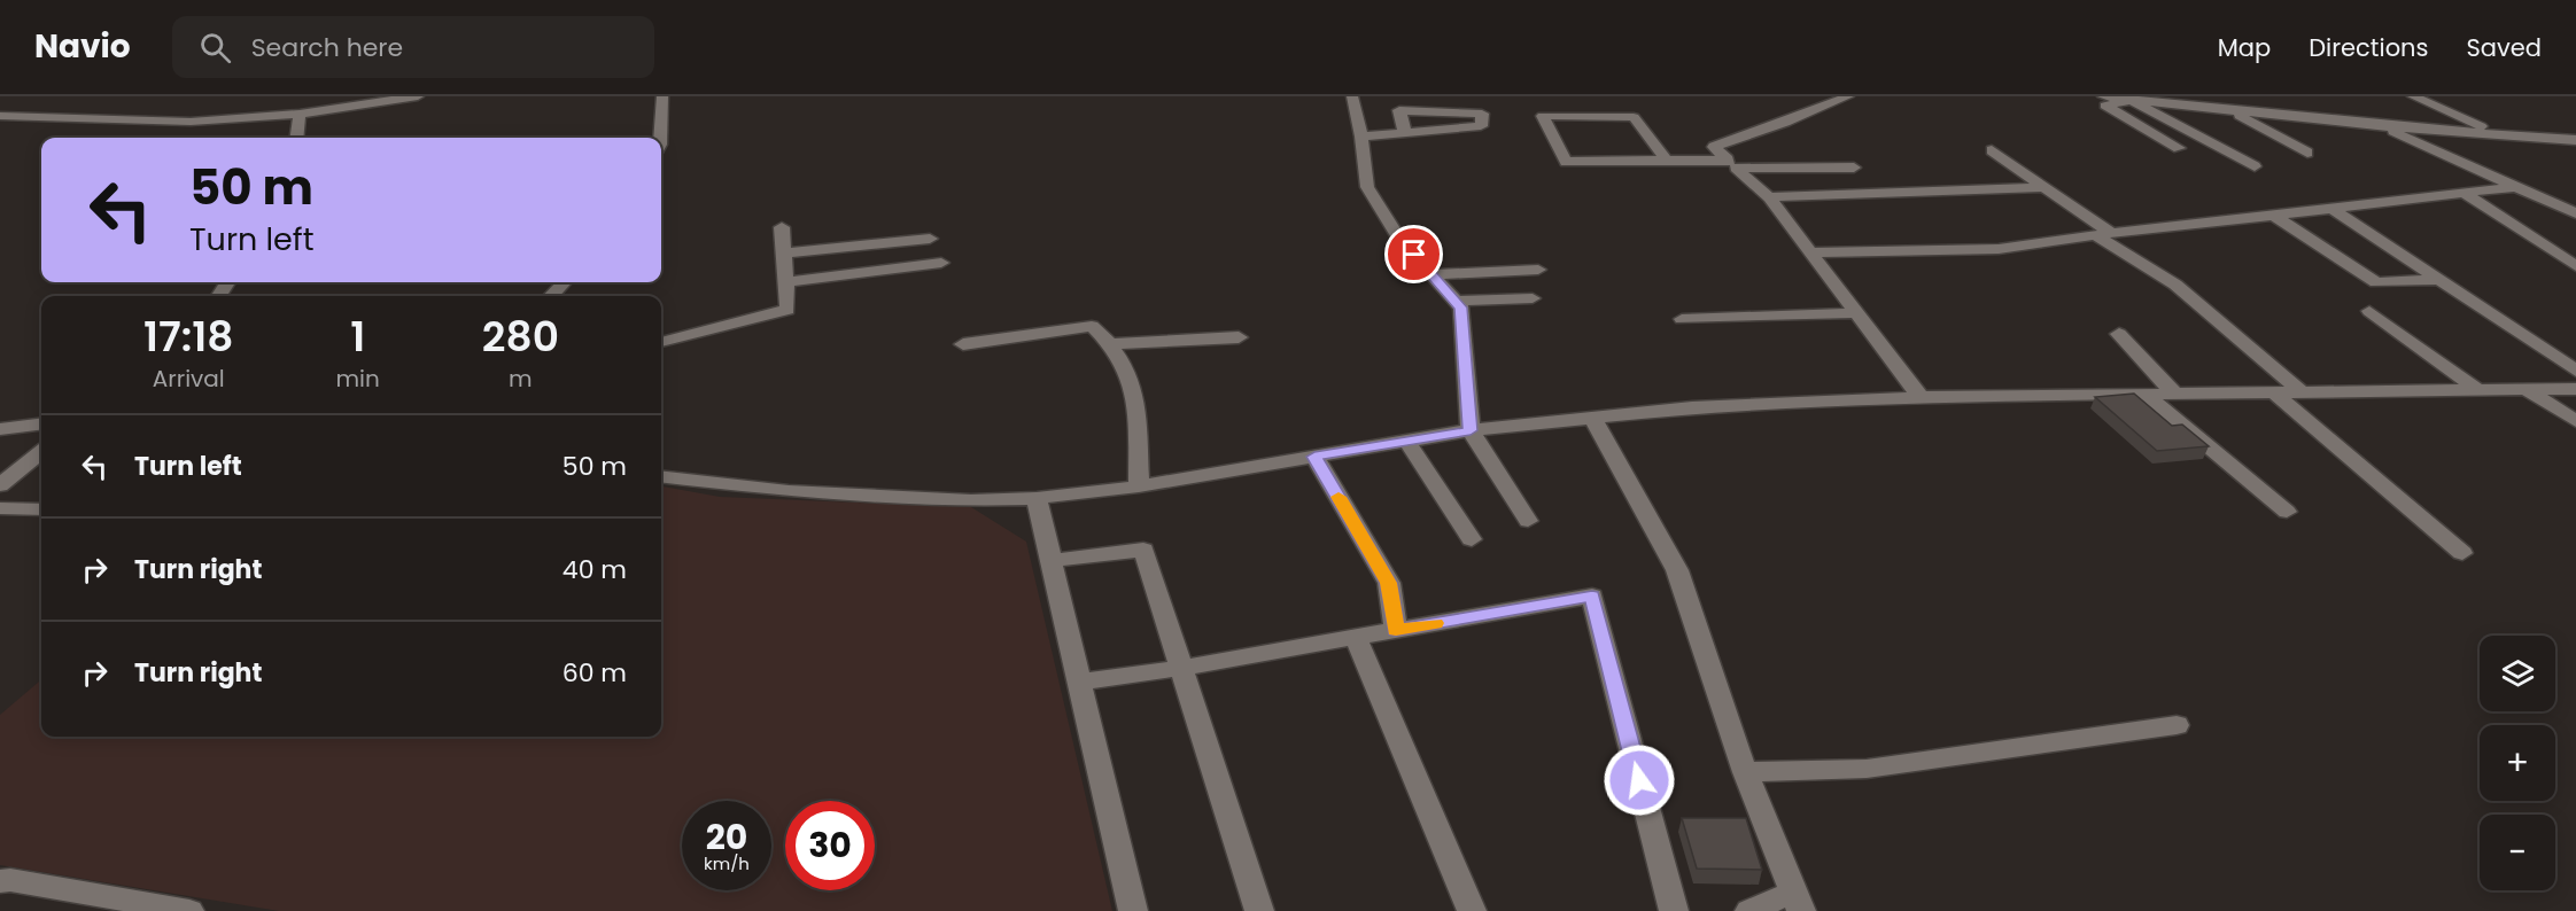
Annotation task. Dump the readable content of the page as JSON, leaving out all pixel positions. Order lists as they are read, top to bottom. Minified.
{"page":{"header":"Navio","search":"Search here","nav":["Map","Directions","Saved"],"turn":["50 m","Turn left"],"eta":["17:18","Arrival","1","min","280","m"],"list":[{"name":"Turn left","value":"50 m"},{"name":"Turn right","value":"40 m"},{"name":"Turn right","value":"60 m"}],"map_buttons":["+","−"],"speed":"20 km/h","limit":"30"}}
